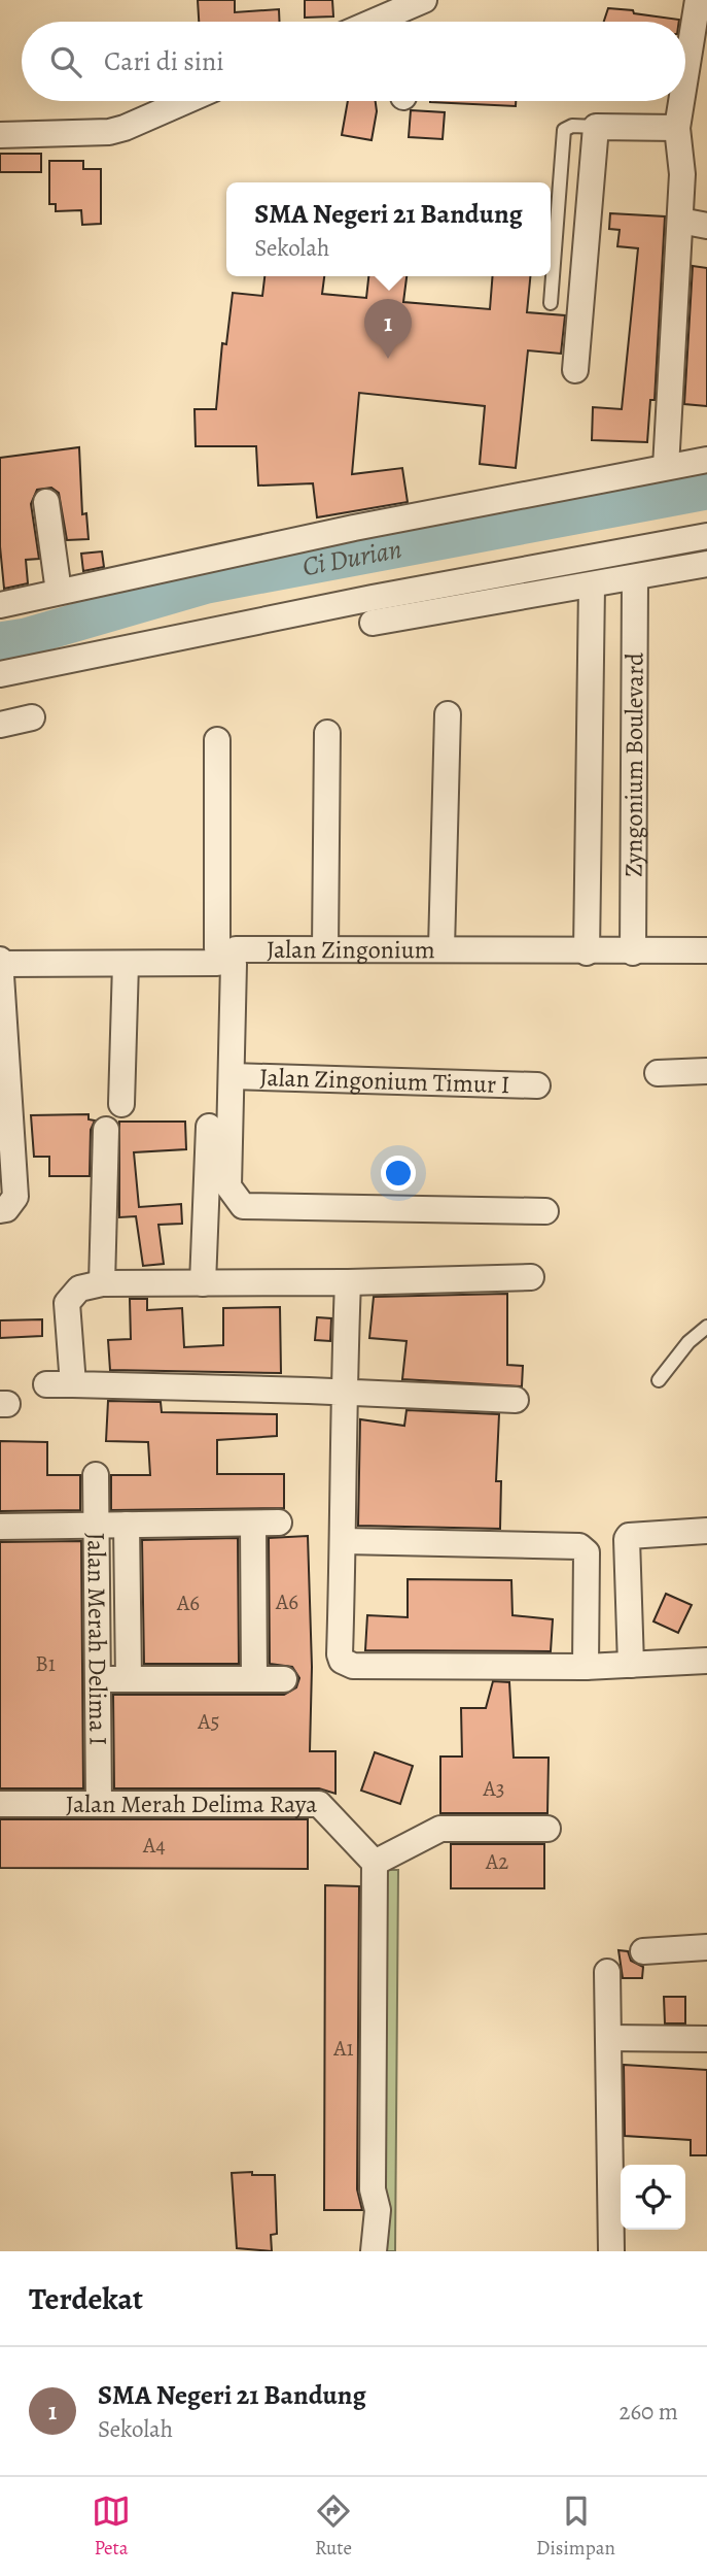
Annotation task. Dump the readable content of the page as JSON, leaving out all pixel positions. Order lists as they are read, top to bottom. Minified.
{"streets":{"street":["Zyngonium Boulevard","Jalan Zingonium","Jalan Zingonium Timur I","Jalan Merah Delima I","Jalan Merah Delima Raya"]},"crossings":[["Zyngonium Boulevard","Jalan Zingonium"],["Jalan Merah Delima I","Jalan Merah Delima Raya"]],"water":["Ci Durian"],"house_numbers":["A6","A6","B1","A5","A3","A4","A2","A1"],"page":{"search":"Cari di sini","popup":["SMA Negeri 21 Bandung","Sekolah"],"pins":"1","heading":"Terdekat","list":[{"mark":"1","name":"SMA Negeri 21 Bandung","note":"Sekolah","value":"260 m"}],"nav":["Peta","Rute","Disimpan"]}}
